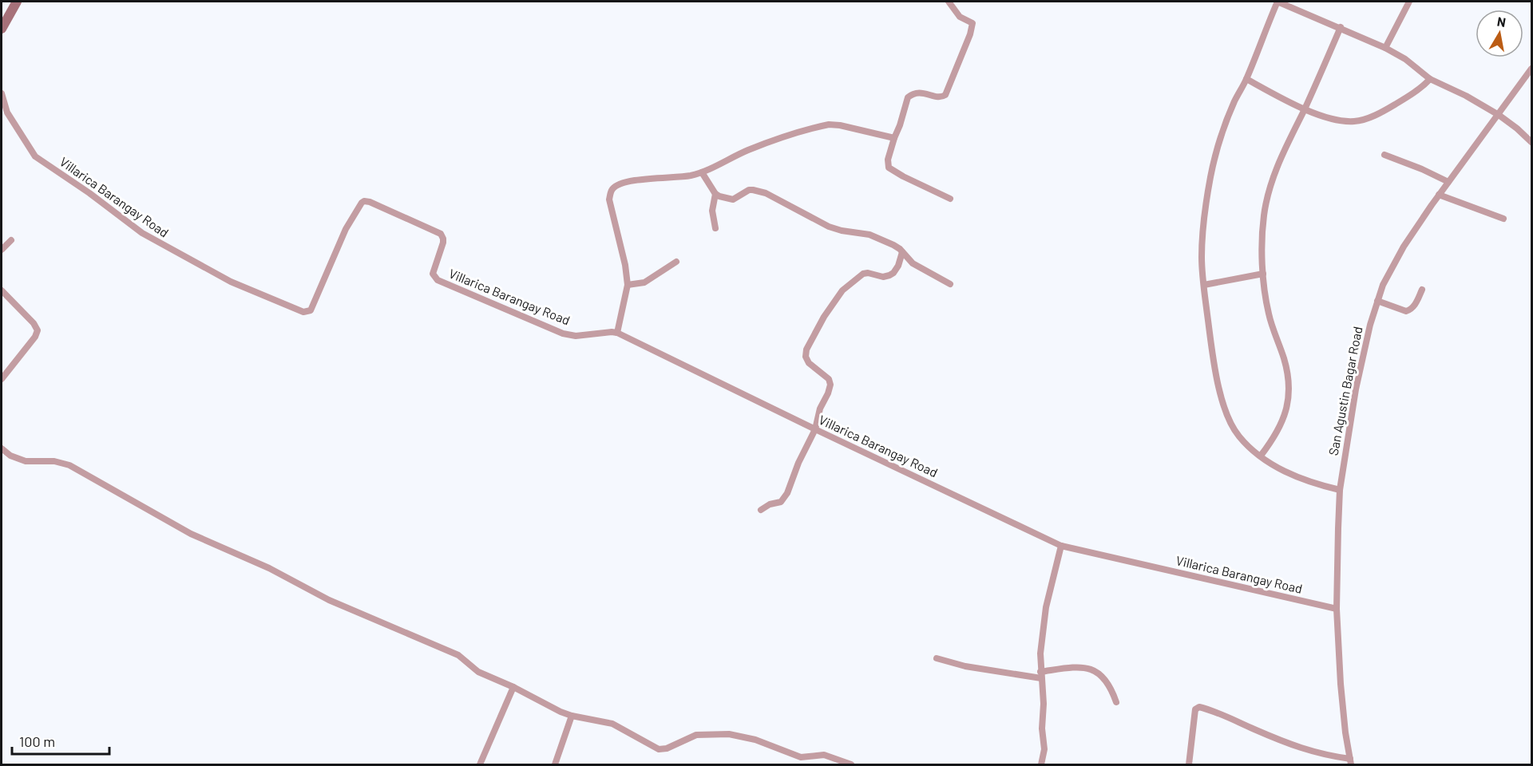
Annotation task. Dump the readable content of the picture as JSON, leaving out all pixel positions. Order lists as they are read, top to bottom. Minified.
{"streets":{"street":["Villarica Barangay Road","San Agustin Bagar Road"]},"crossings":[["Villarica Barangay Road","San Agustin Bagar Road"]],"scale_bar":"100 m","north":"top"}
